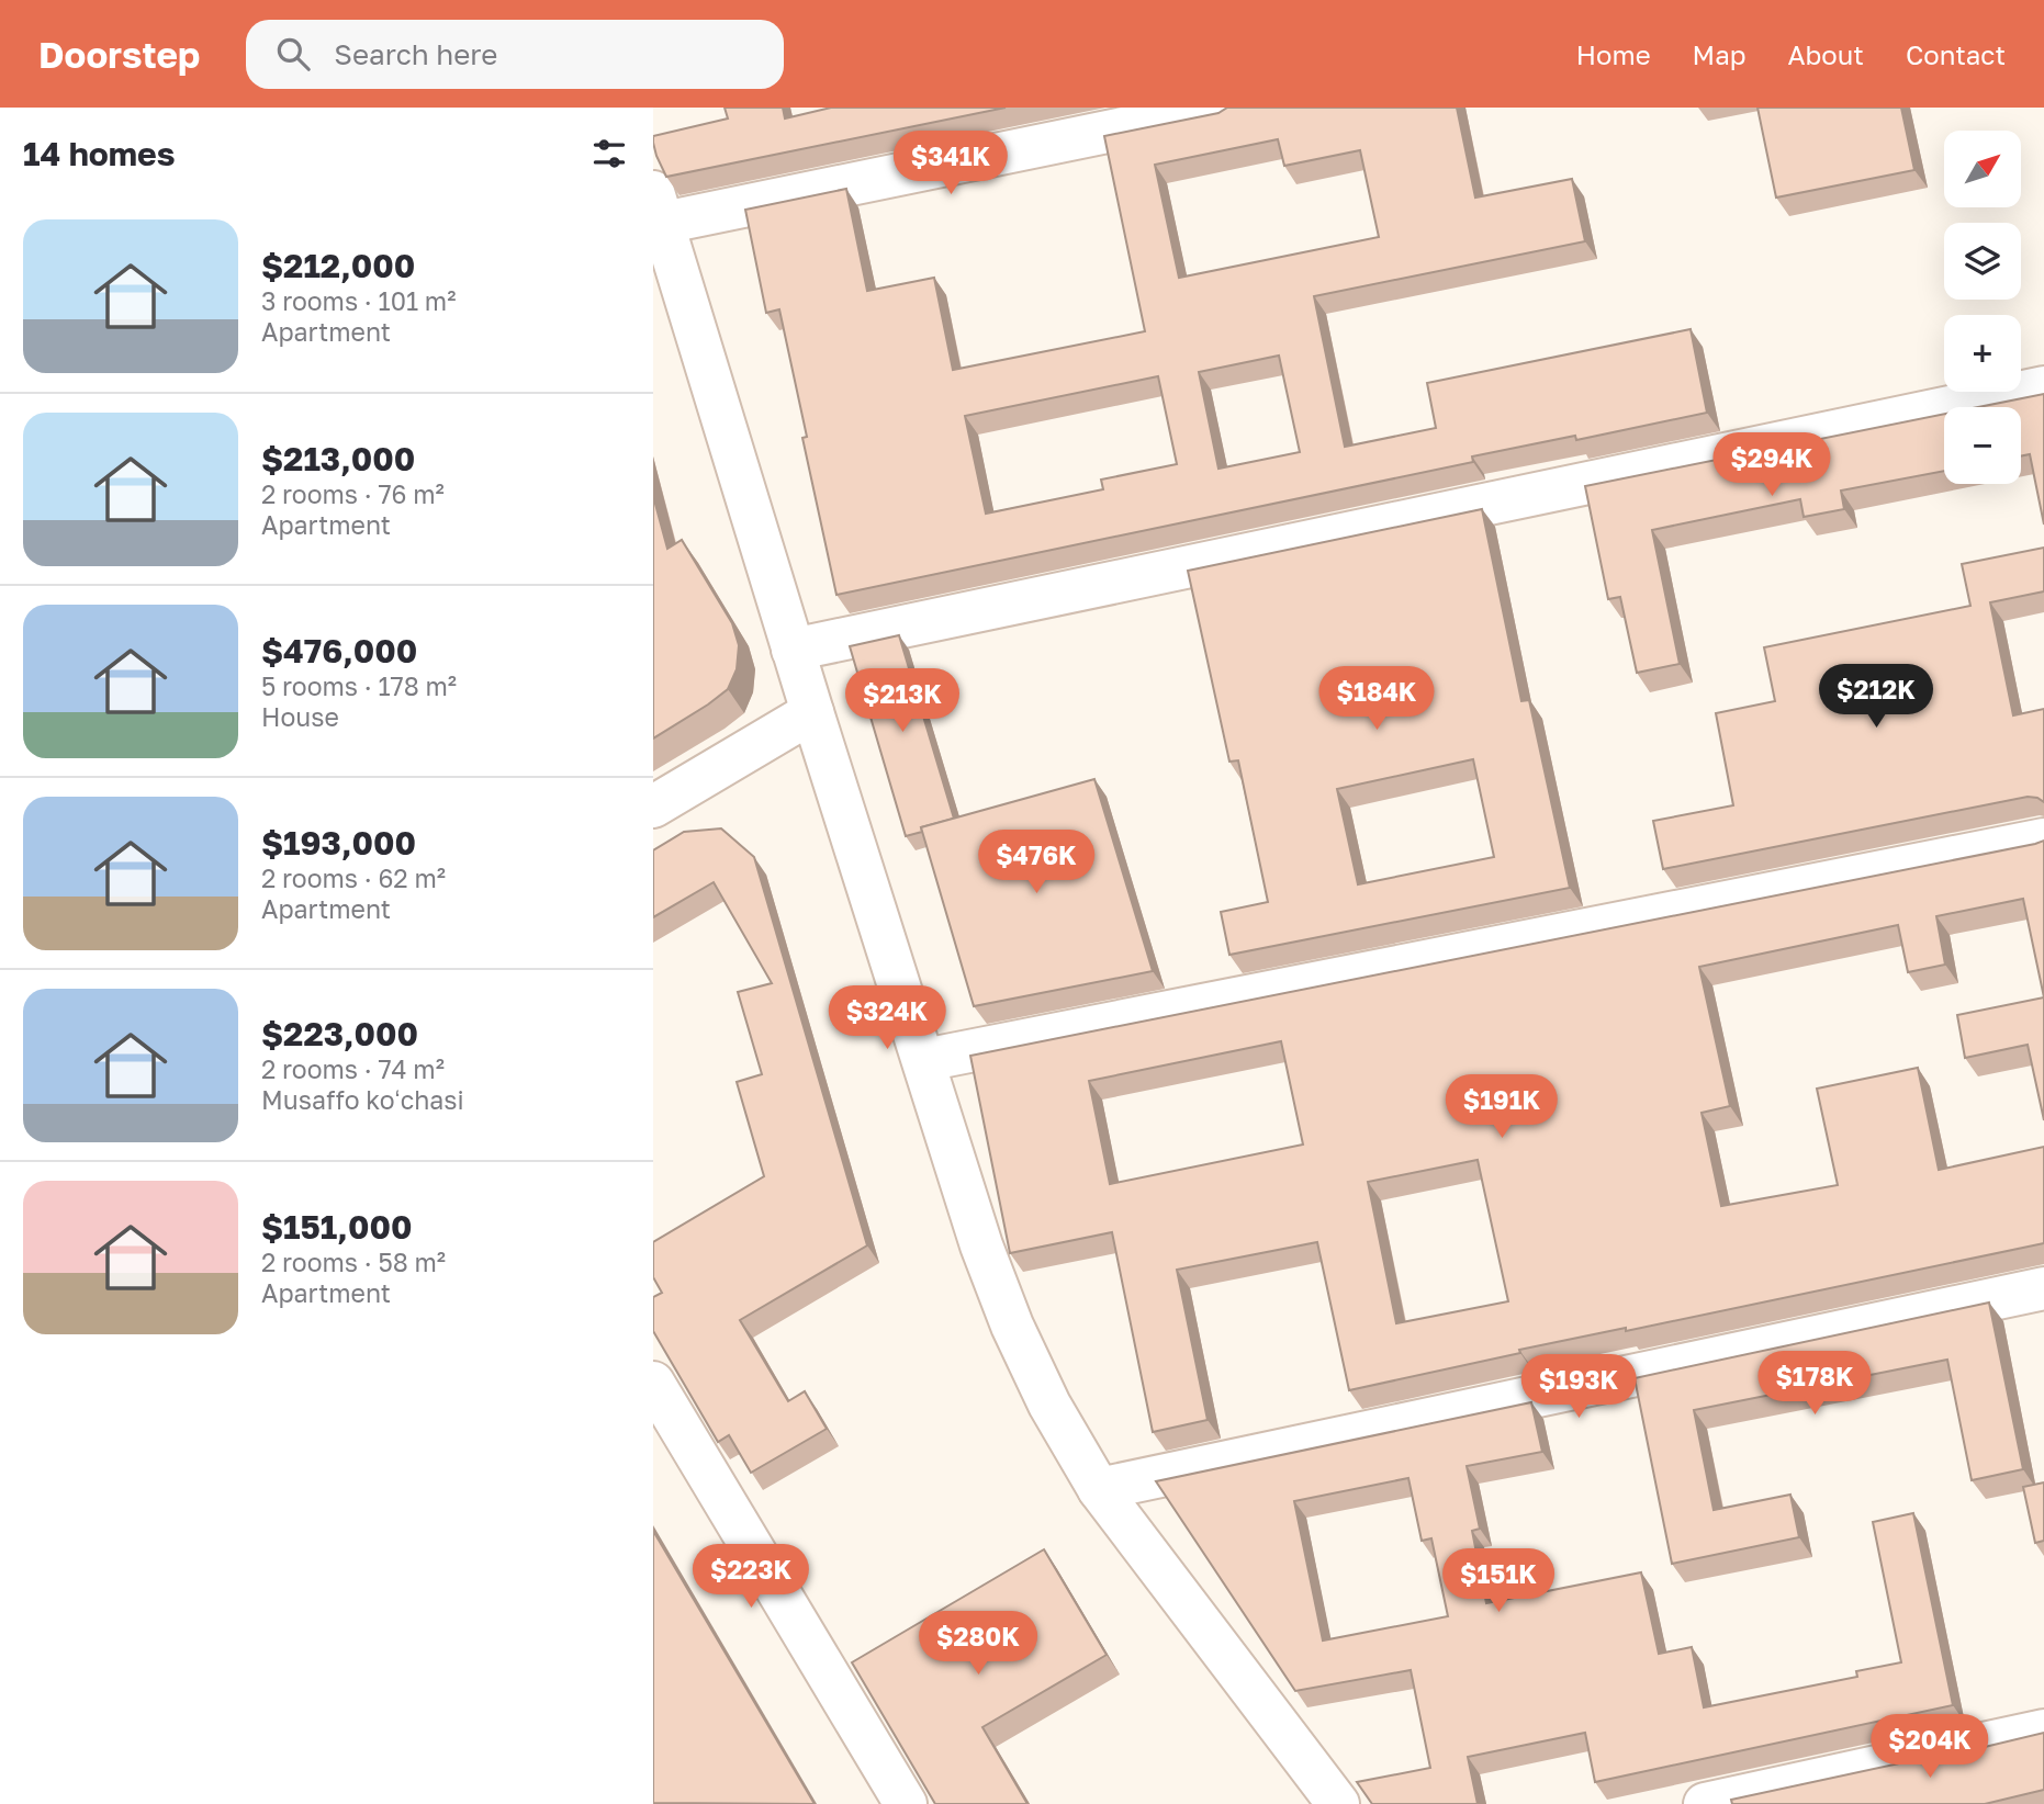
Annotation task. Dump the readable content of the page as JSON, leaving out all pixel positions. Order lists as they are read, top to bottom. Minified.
{"north":"top right","page":{"header":"Doorstep","search":"Search here","nav":["Home","Map","About","Contact"],"heading":"14 homes","map_buttons":["+","−"],"price":["$341K","$294K","$212K","$184K","$213K","$476K","$324K","$191K","$178K","$193K","$223K","$151K","$280K","$204K"],"list":[{"name":"$212,000","note":"3 rooms · 101 m² · Apartment"},{"name":"$213,000","note":"2 rooms · 76 m² · Apartment"},{"name":"$476,000","note":"5 rooms · 178 m² · House"},{"name":"$193,000","note":"2 rooms · 62 m² · Apartment"},{"name":"$223,000","note":"2 rooms · 74 m² · Musaffo koʻchasi"},{"name":"$151,000","note":"2 rooms · 58 m² · Apartment"}]}}
